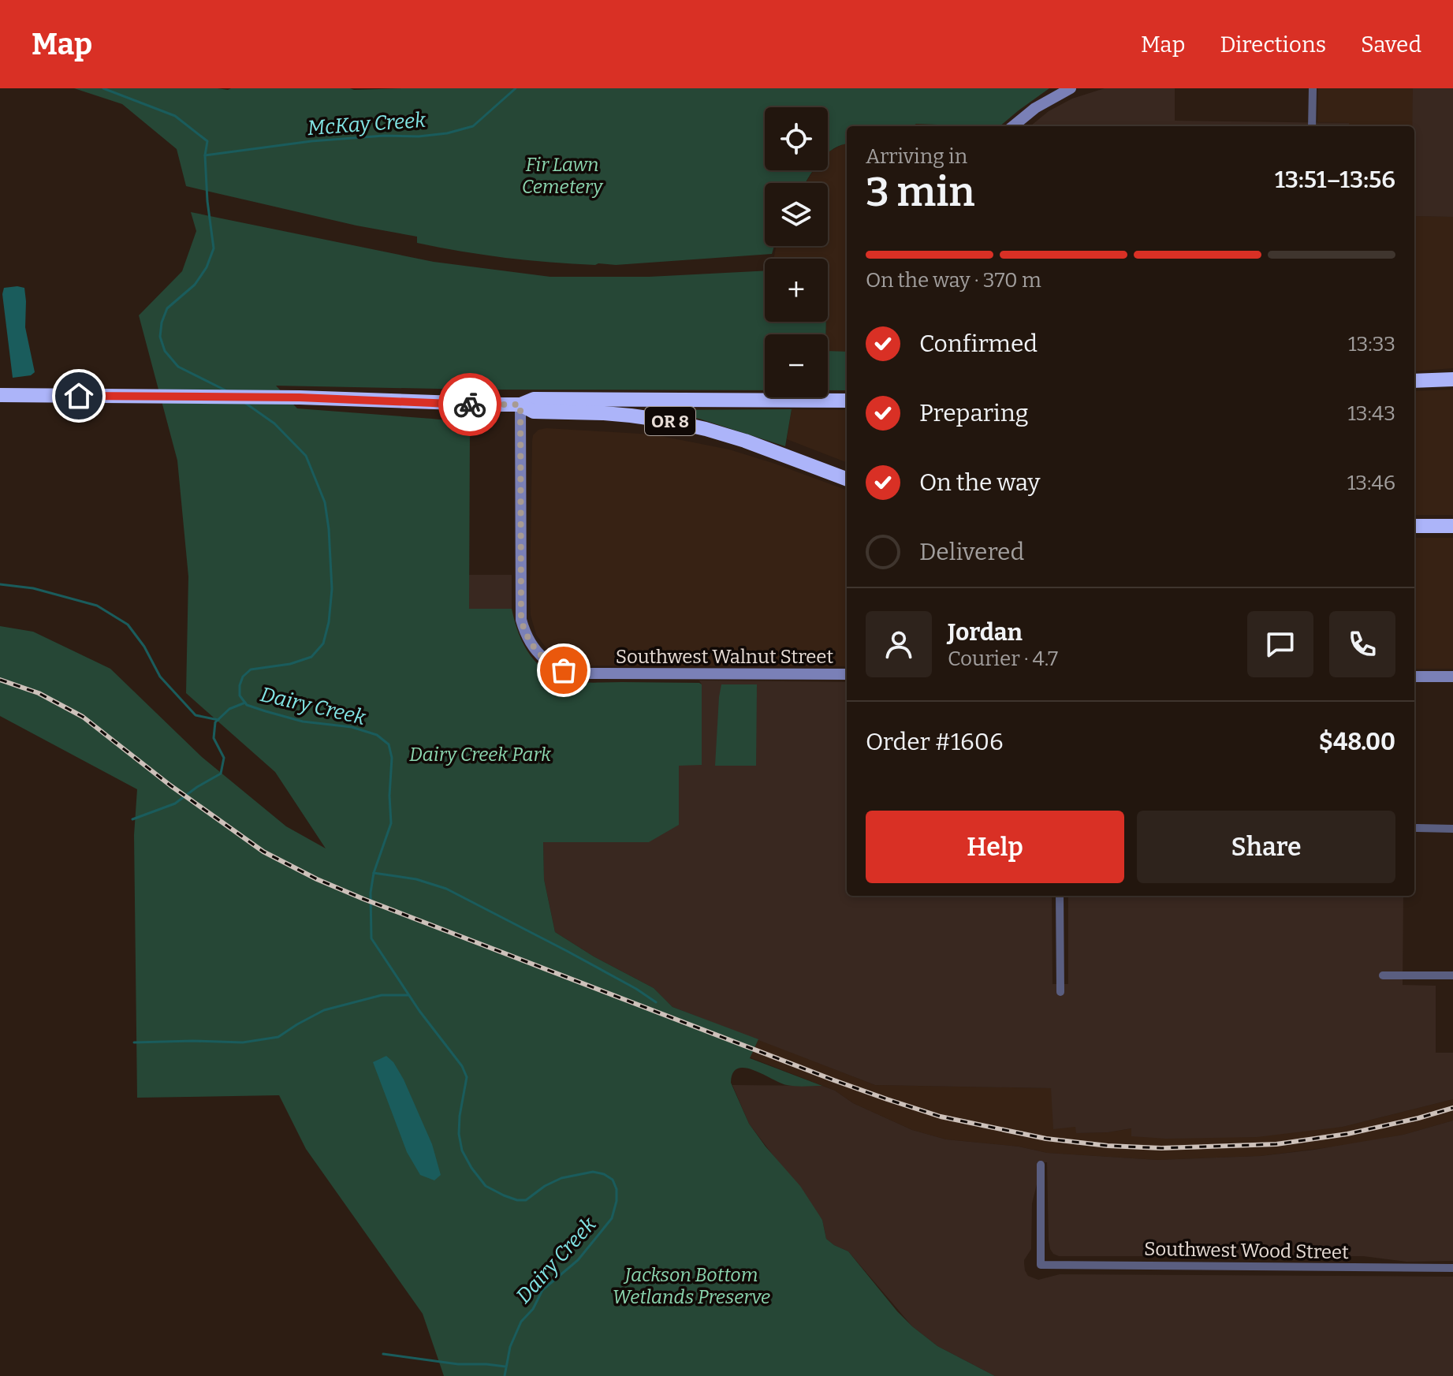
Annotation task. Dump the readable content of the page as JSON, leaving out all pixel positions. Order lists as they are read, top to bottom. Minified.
{"streets":{"highway":["OR 8"],"street":["Southwest Walnut Street","Southwest Wood Street"]},"crossings":[["OR 8","Southwest Walnut Street"]],"water":["McKay Creek","Dairy Creek"],"parks":["Fir Lawn Cemetery","Dairy Creek Park","Jackson Bottom Wetlands Preserve"],"page":{"header":"Map","nav":["Map","Directions","Saved"],"map_buttons":["+","−"],"heading":["3 min","Arriving in","13:51–13:56"],"panel":["Jordan","Courier · 4.7","Order #1606","$48.00"],"bar":"On the way · 370 m","list":[["Confirmed","13:33"],["Preparing","13:43"],["On the way","13:46"],"Delivered"],"buttons":["Help","Share"]}}
